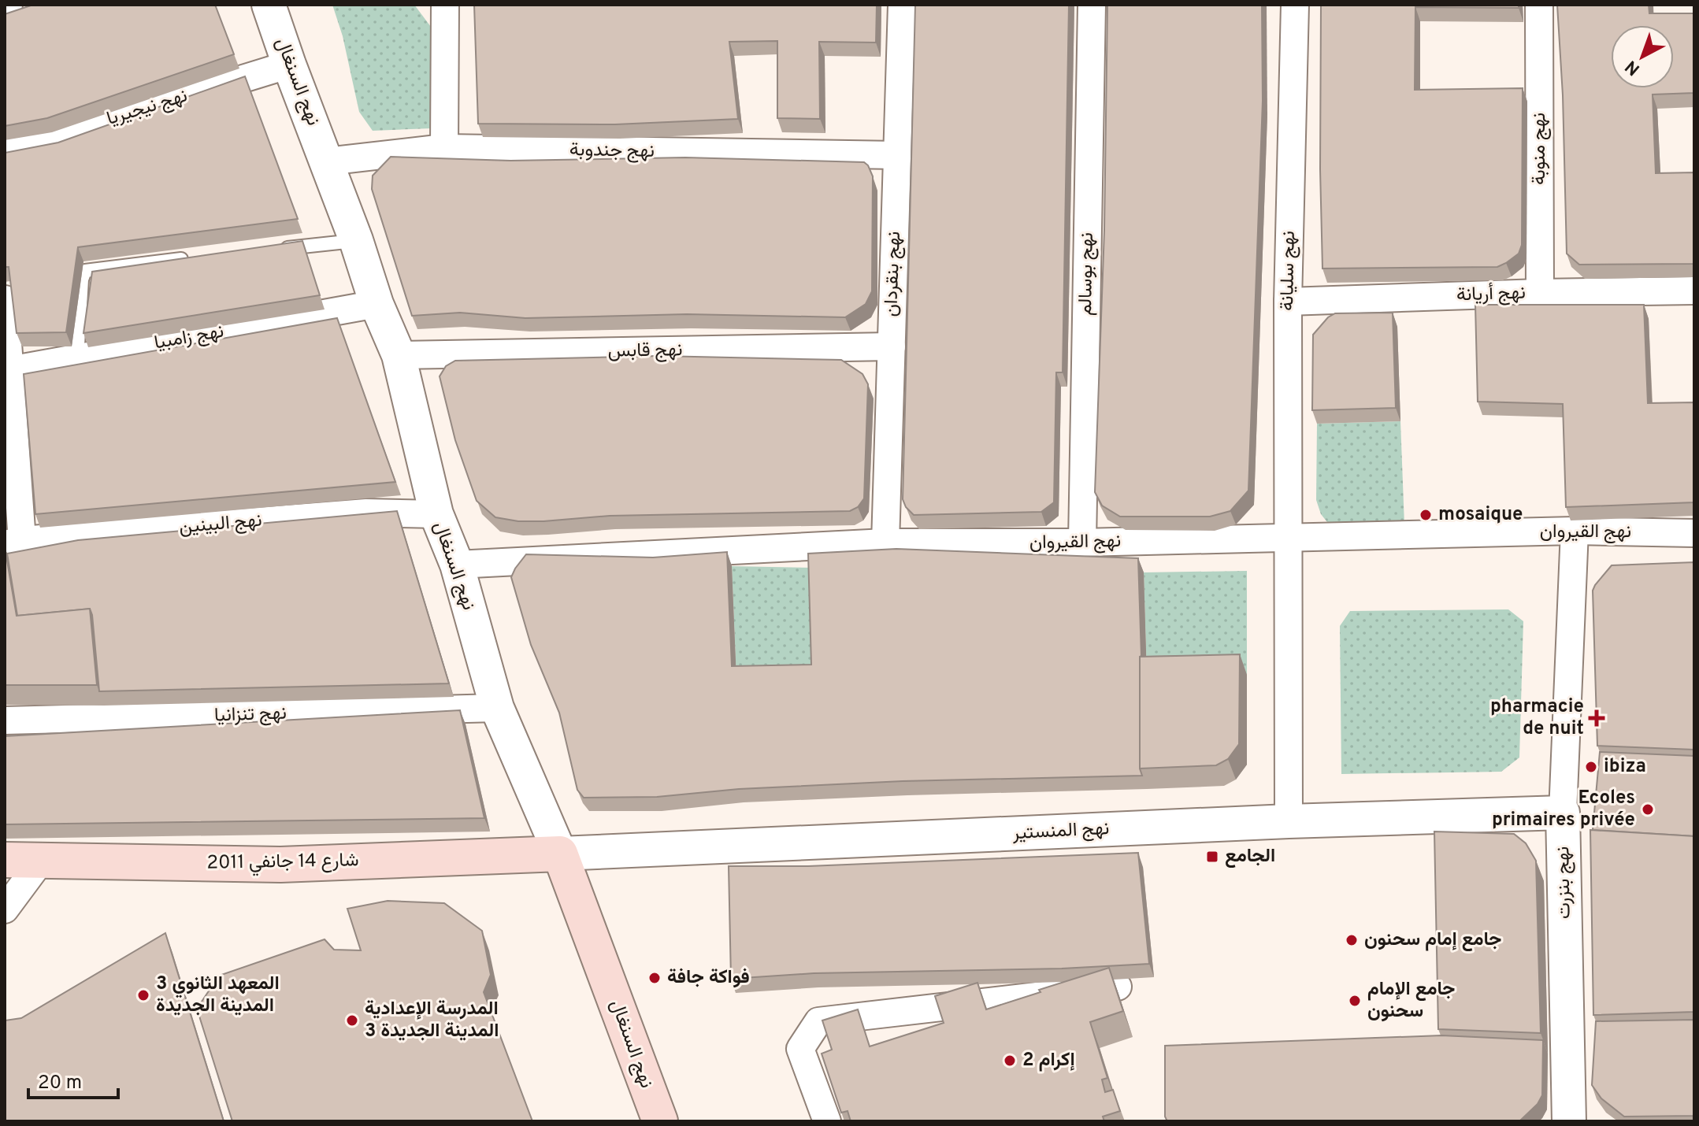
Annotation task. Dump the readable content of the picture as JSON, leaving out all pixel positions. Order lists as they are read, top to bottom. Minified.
{"streets":{"main road":["نهج السنغال","شارع 14 جانفي 2011"],"street":["نهج نيجيريا","نهج منوبة","نهج جندوبة","نهج سليانة","نهج بنقردان","نهج بوسالم","نهج أريانة","نهج زامبيا","نهج قابس","نهج البينين","نهج القيروان","نهج تنزانيا","نهج المنستير","نهج بنزرت"]},"crossings":[["نهج السنغال","نهج نيجيريا"],["نهج السنغال","نهج جندوبة"],["نهج السنغال","نهج زامبيا"],["نهج السنغال","نهج قابس"],["نهج السنغال","نهج البينين"],["نهج السنغال","نهج القيروان"],["نهج السنغال","نهج تنزانيا"],["نهج السنغال","نهج المنستير"],["نهج السنغال","شارع 14 جانفي 2011"],["نهج منوبة","نهج أريانة"],["نهج جندوبة","نهج بنقردان"],["نهج سليانة","نهج أريانة"],["نهج سليانة","نهج القيروان"],["نهج سليانة","نهج المنستير"],["نهج بنقردان","نهج قابس"],["نهج بنقردان","نهج القيروان"],["نهج بوسالم","نهج القيروان"],["نهج القيروان","نهج بنزرت"],["نهج المنستير","شارع 14 جانفي 2011"],["نهج المنستير","نهج بنزرت"]],"places":{"other":["mosaique","ibiza","Ecoles primaires privée","جامع إمام سحنون","فواكة جافة","3 المعهد الثانوي المدينة الجديدة","جامع الإمام سحنون","المدرسة الإعدادية المدينة الجديدة 3","إكرام 2"],"health":["pharmacie de nuit"],"transit":["الجامع"]},"scale_bar":"20 m","north":"bottom left"}
